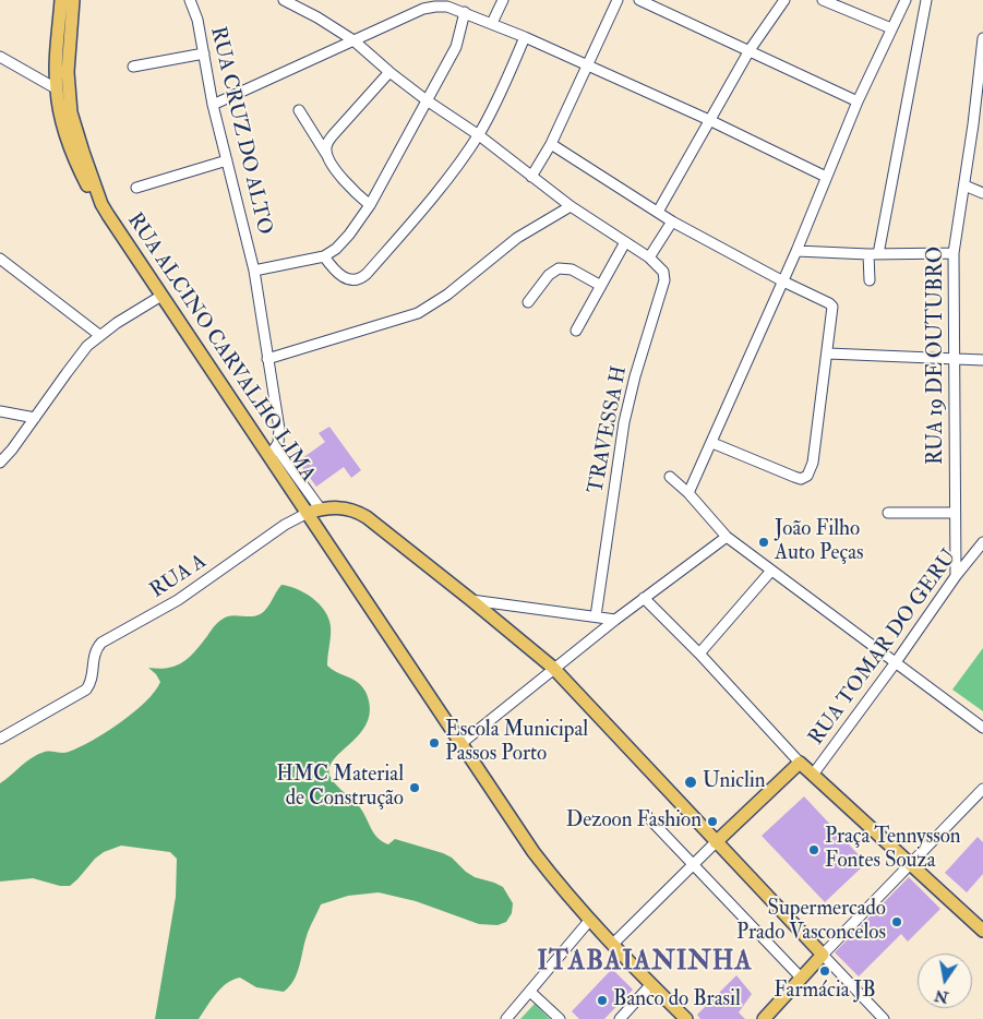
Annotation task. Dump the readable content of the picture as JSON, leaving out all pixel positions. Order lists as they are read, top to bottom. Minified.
{"streets":{"main road":["RUA ALCINO CARVALHO LIMA"],"street":["RUA CRUZ DO ALTO","RUA 19 DE OUTUBRO","TRAVESSA H","RUA A","RUA TOMAR DO GERU"]},"crossings":[["RUA CRUZ DO ALTO","RUA ALCINO CARVALHO LIMA"],["RUA ALCINO CARVALHO LIMA","RUA A"],["RUA 19 DE OUTUBRO","RUA TOMAR DO GERU"]],"districts":["ITABAIANINHA"],"places":["João Filho Auto Peças","Escola Municipal Passos Porto","Uniclin","HMC Material de Construção","Dezoon Fashion","Praça Tennysson Fontes Souza","Supermercado Prado Vasconcelos","Farmácia JB","Banco do Brasil"],"north":"bottom"}
